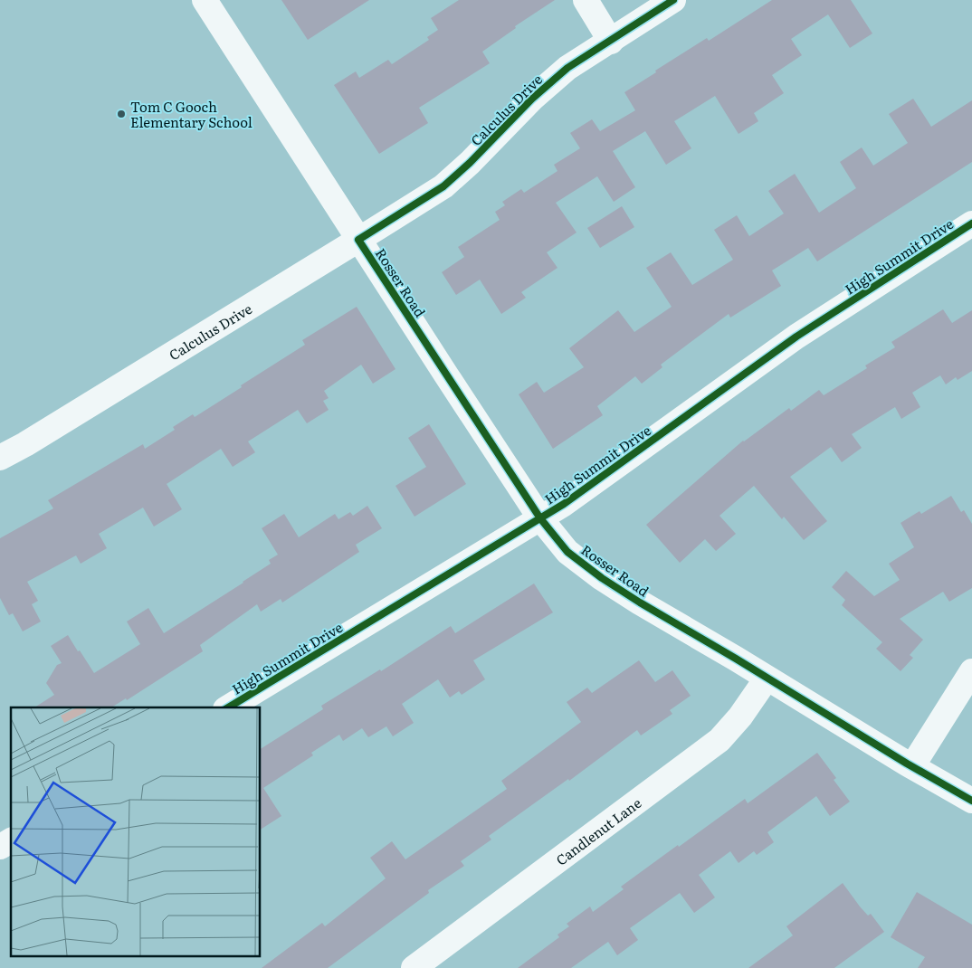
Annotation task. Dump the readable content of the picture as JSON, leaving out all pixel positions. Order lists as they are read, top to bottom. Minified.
{"streets":{"street":["Calculus Drive","High Summit Drive","Rosser Road","Candlenut Lane"]},"crossings":[["Calculus Drive","Rosser Road"],["High Summit Drive","Rosser Road"],["Rosser Road","Candlenut Lane"]],"places":["Tom C Gooch Elementary School"]}
